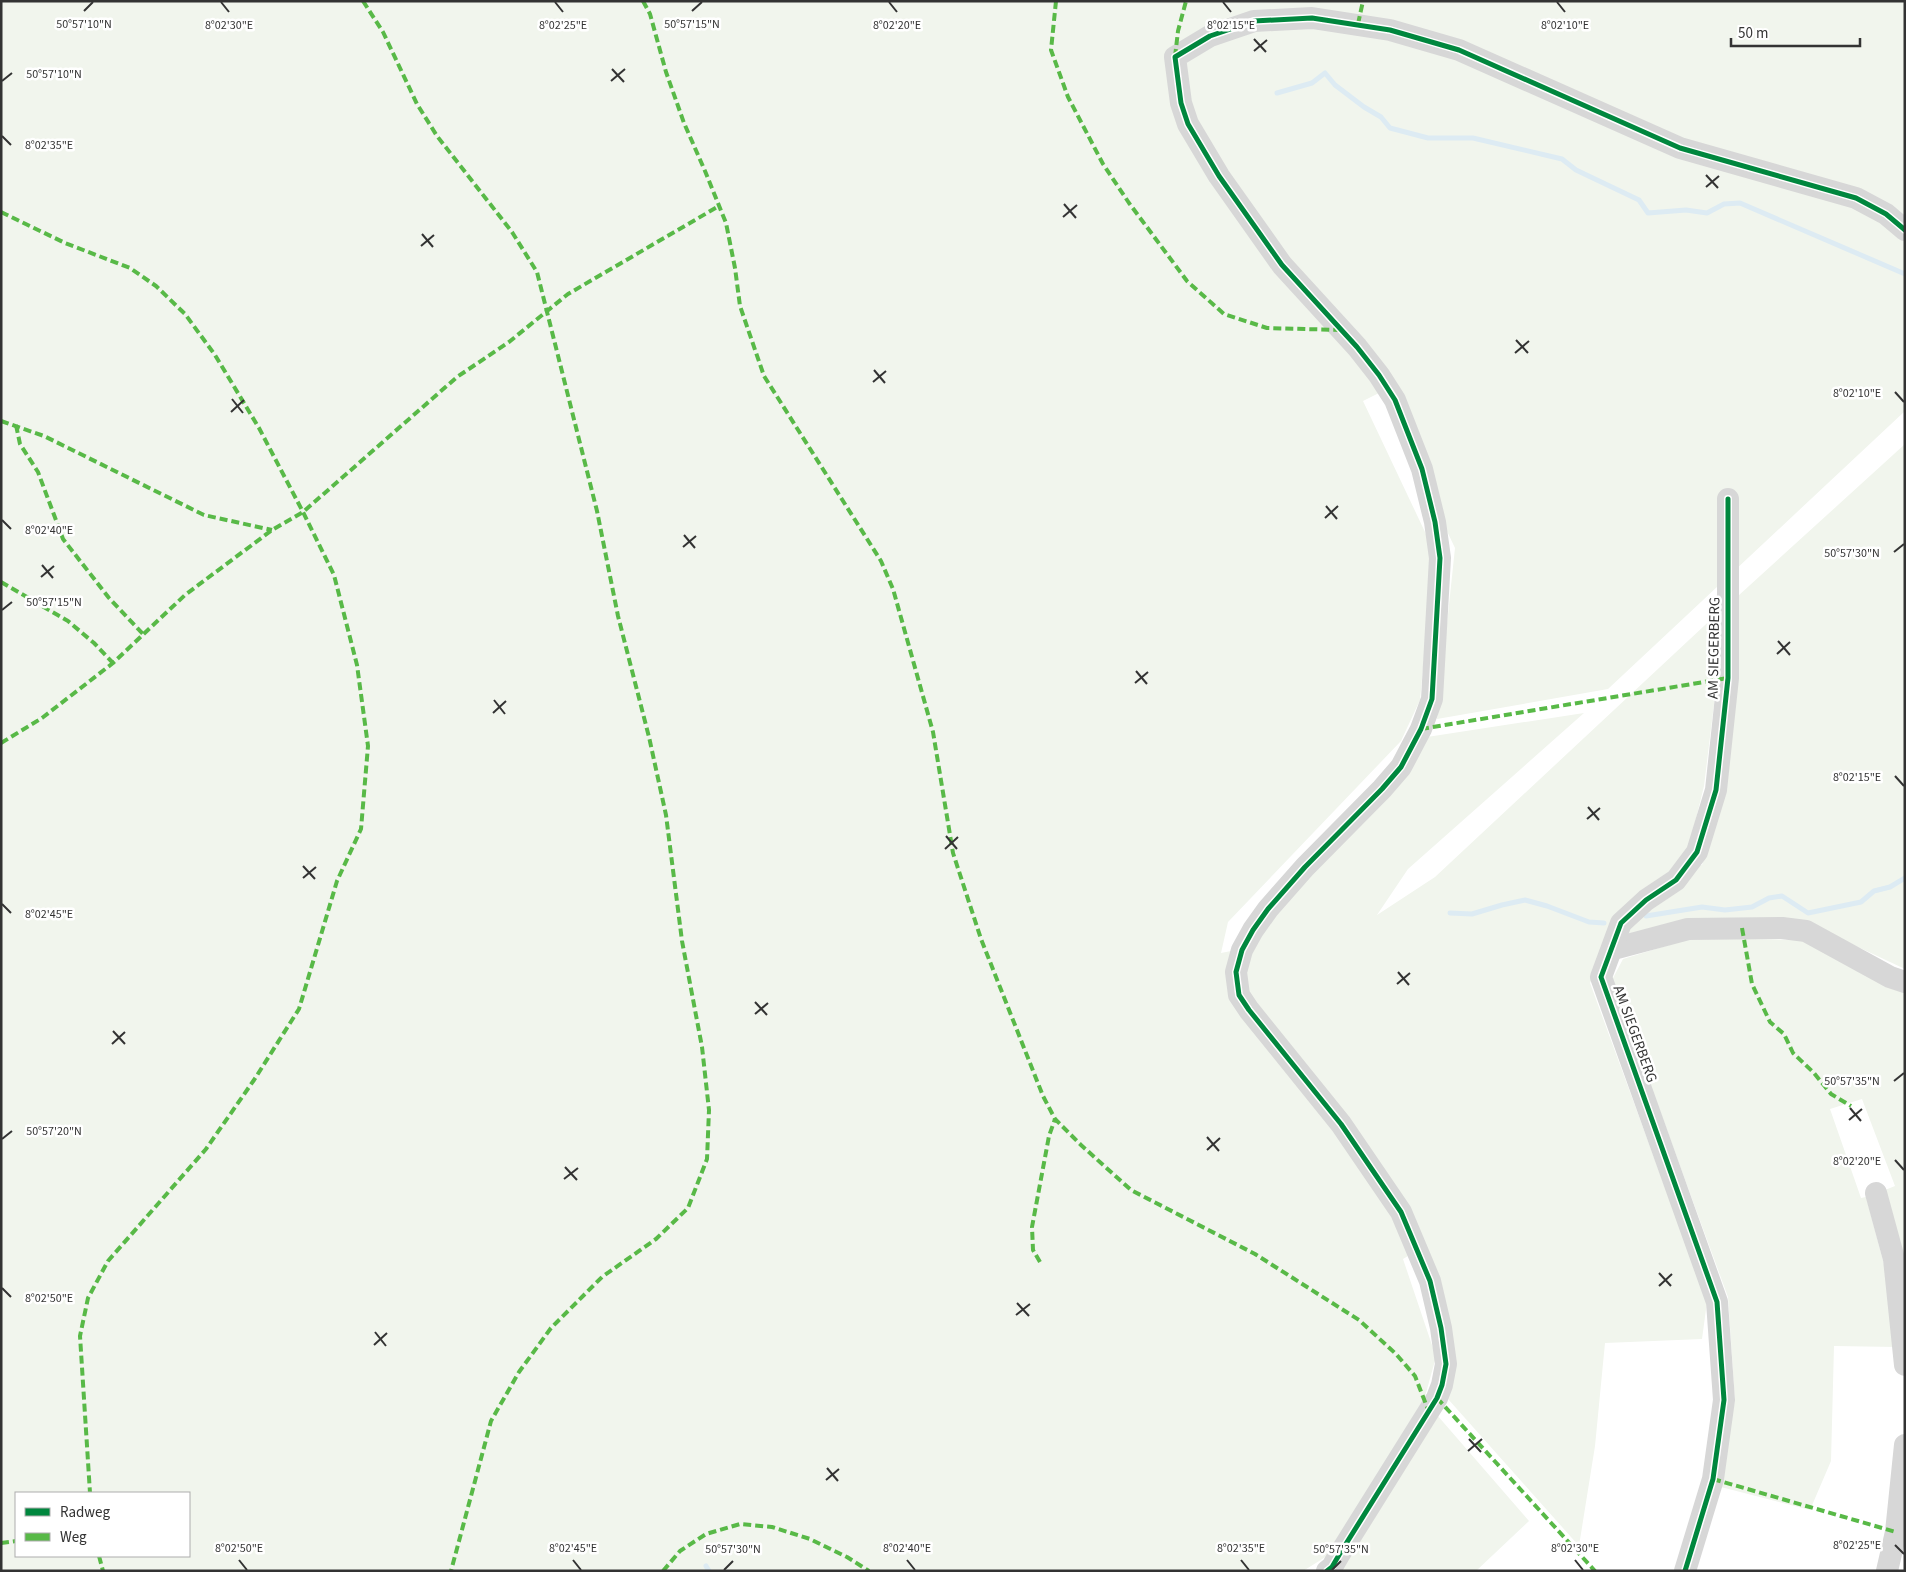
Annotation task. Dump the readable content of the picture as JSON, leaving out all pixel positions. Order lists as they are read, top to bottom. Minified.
{"streets":{"street":["AM SIEGERBERG"]},"legend":["Radweg","Weg"],"scale_bar":"50 m","coordinates":["50°57'10\"N","50°57'15\"N","8°02'30\"E","8°02'25\"E","8°02'20\"E","8°02'15\"E","8°02'10\"E","8°02'35\"E","8°02'40\"E","50°57'30\"N","8°02'45\"E","50°57'35\"N","50°57'20\"N","8°02'50\"E"]}
